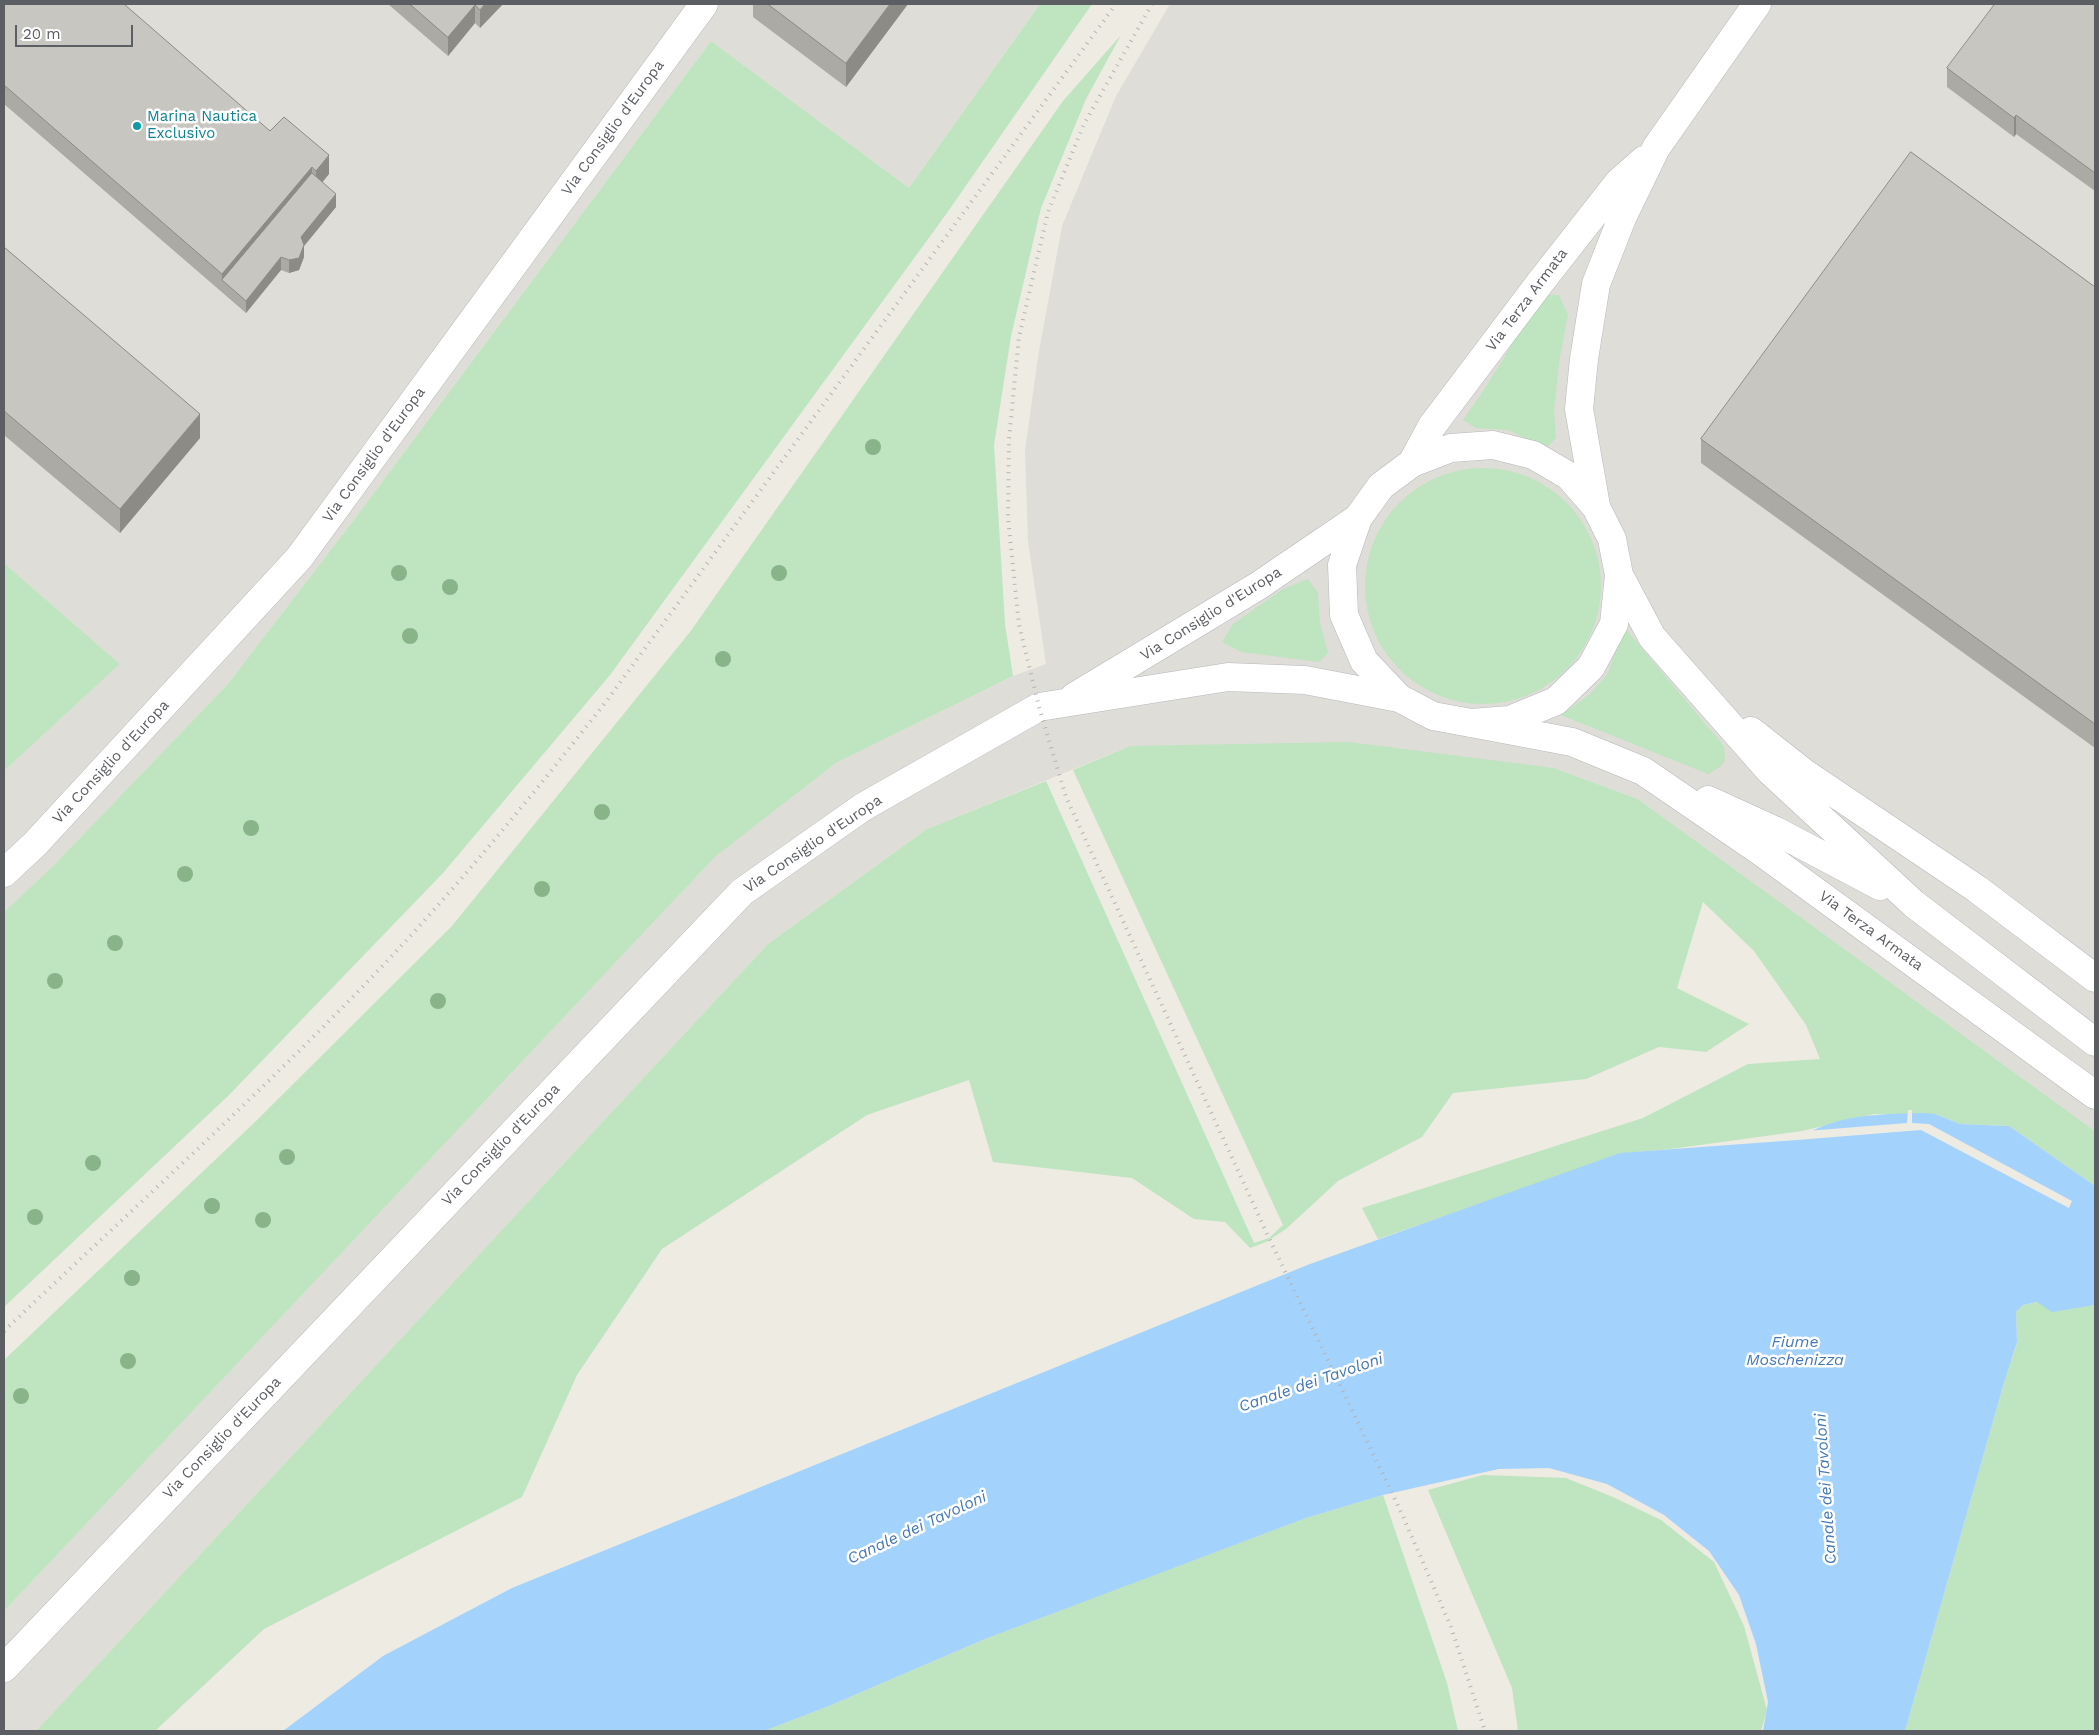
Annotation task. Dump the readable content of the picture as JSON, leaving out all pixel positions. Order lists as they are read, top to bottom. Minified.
{"streets":{"street":["Via Consiglio d'Europa","Via Terza Armata"]},"crossings":[["Via Consiglio d'Europa","Via Terza Armata"]],"water":["Fiume Moschenizza","Canale dei Tavoloni"],"places":["Marina Nautica Exclusivo"],"scale_bar":"20 m"}
